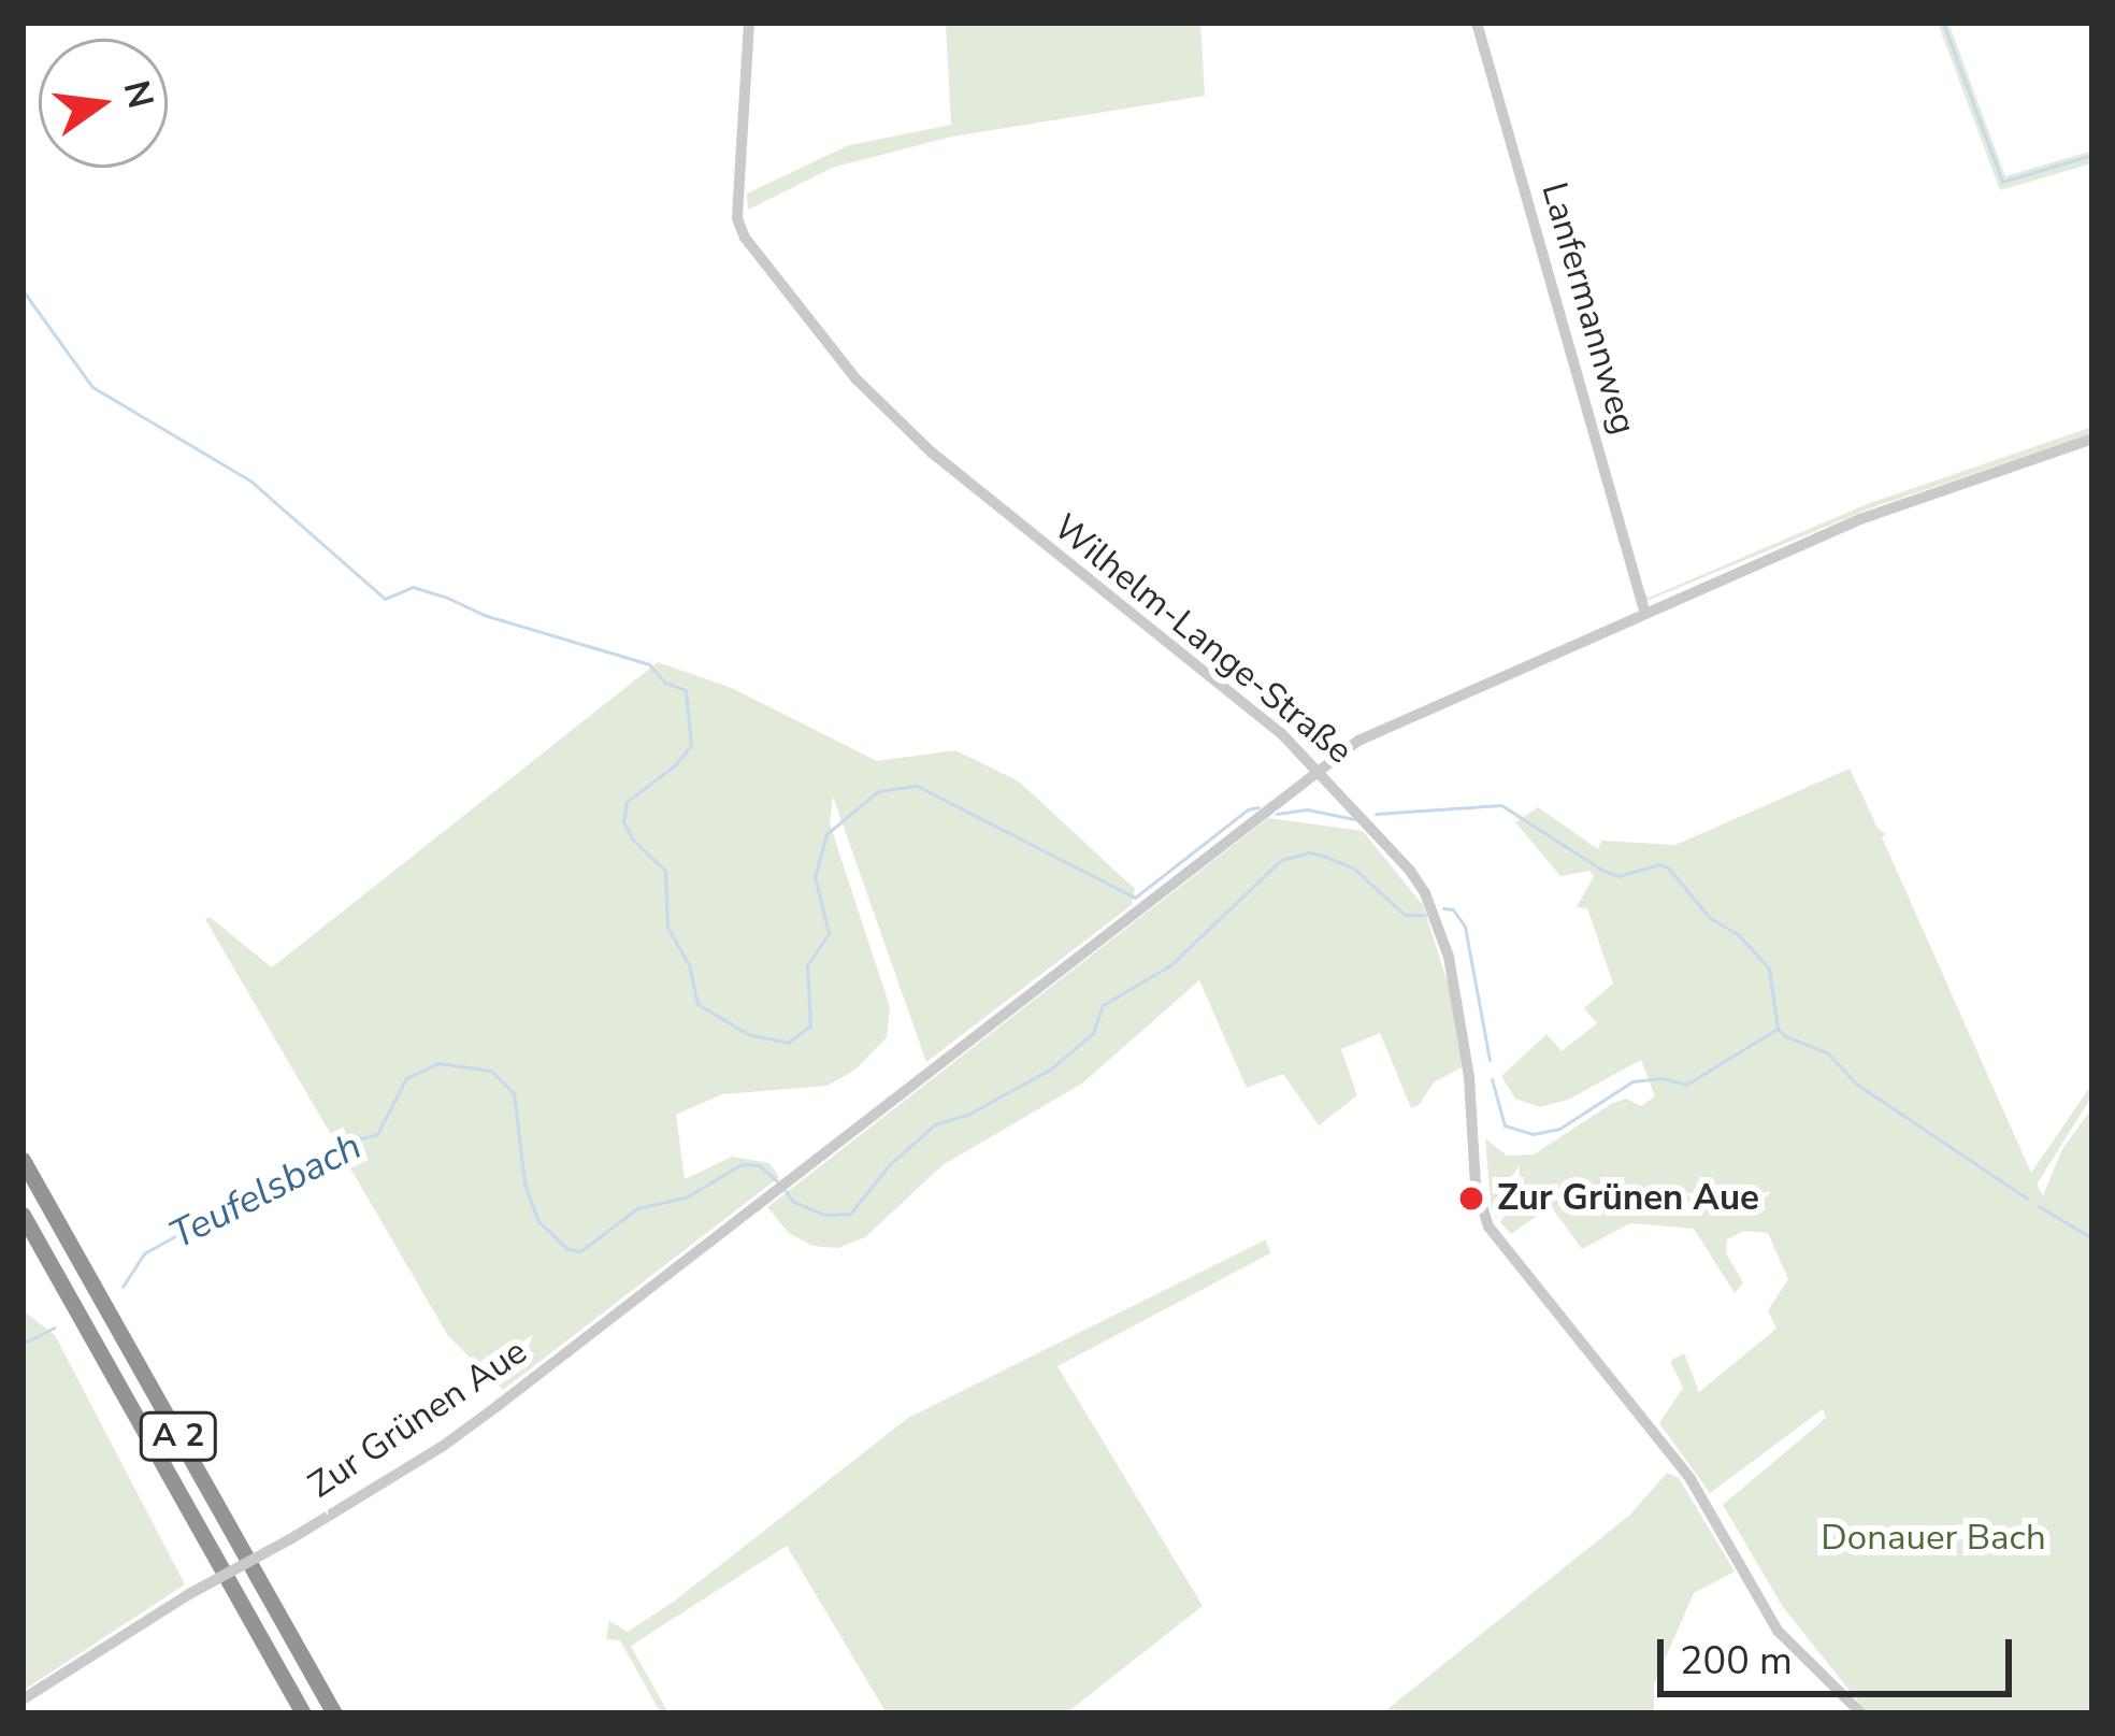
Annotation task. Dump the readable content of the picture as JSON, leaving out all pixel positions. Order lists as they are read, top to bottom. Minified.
{"streets":{"highway":["A 2"],"street":["Lanfermannweg","Wilhelm-Lange-Straße","Zur Grünen Aue"]},"crossings":[["Lanfermannweg","Zur Grünen Aue"],["Wilhelm-Lange-Straße","Zur Grünen Aue"]],"water":["Teufelsbach"],"parks":["Donauer Bach"],"places":["Zur Grünen Aue"],"scale_bar":"200 m","north":"right"}
